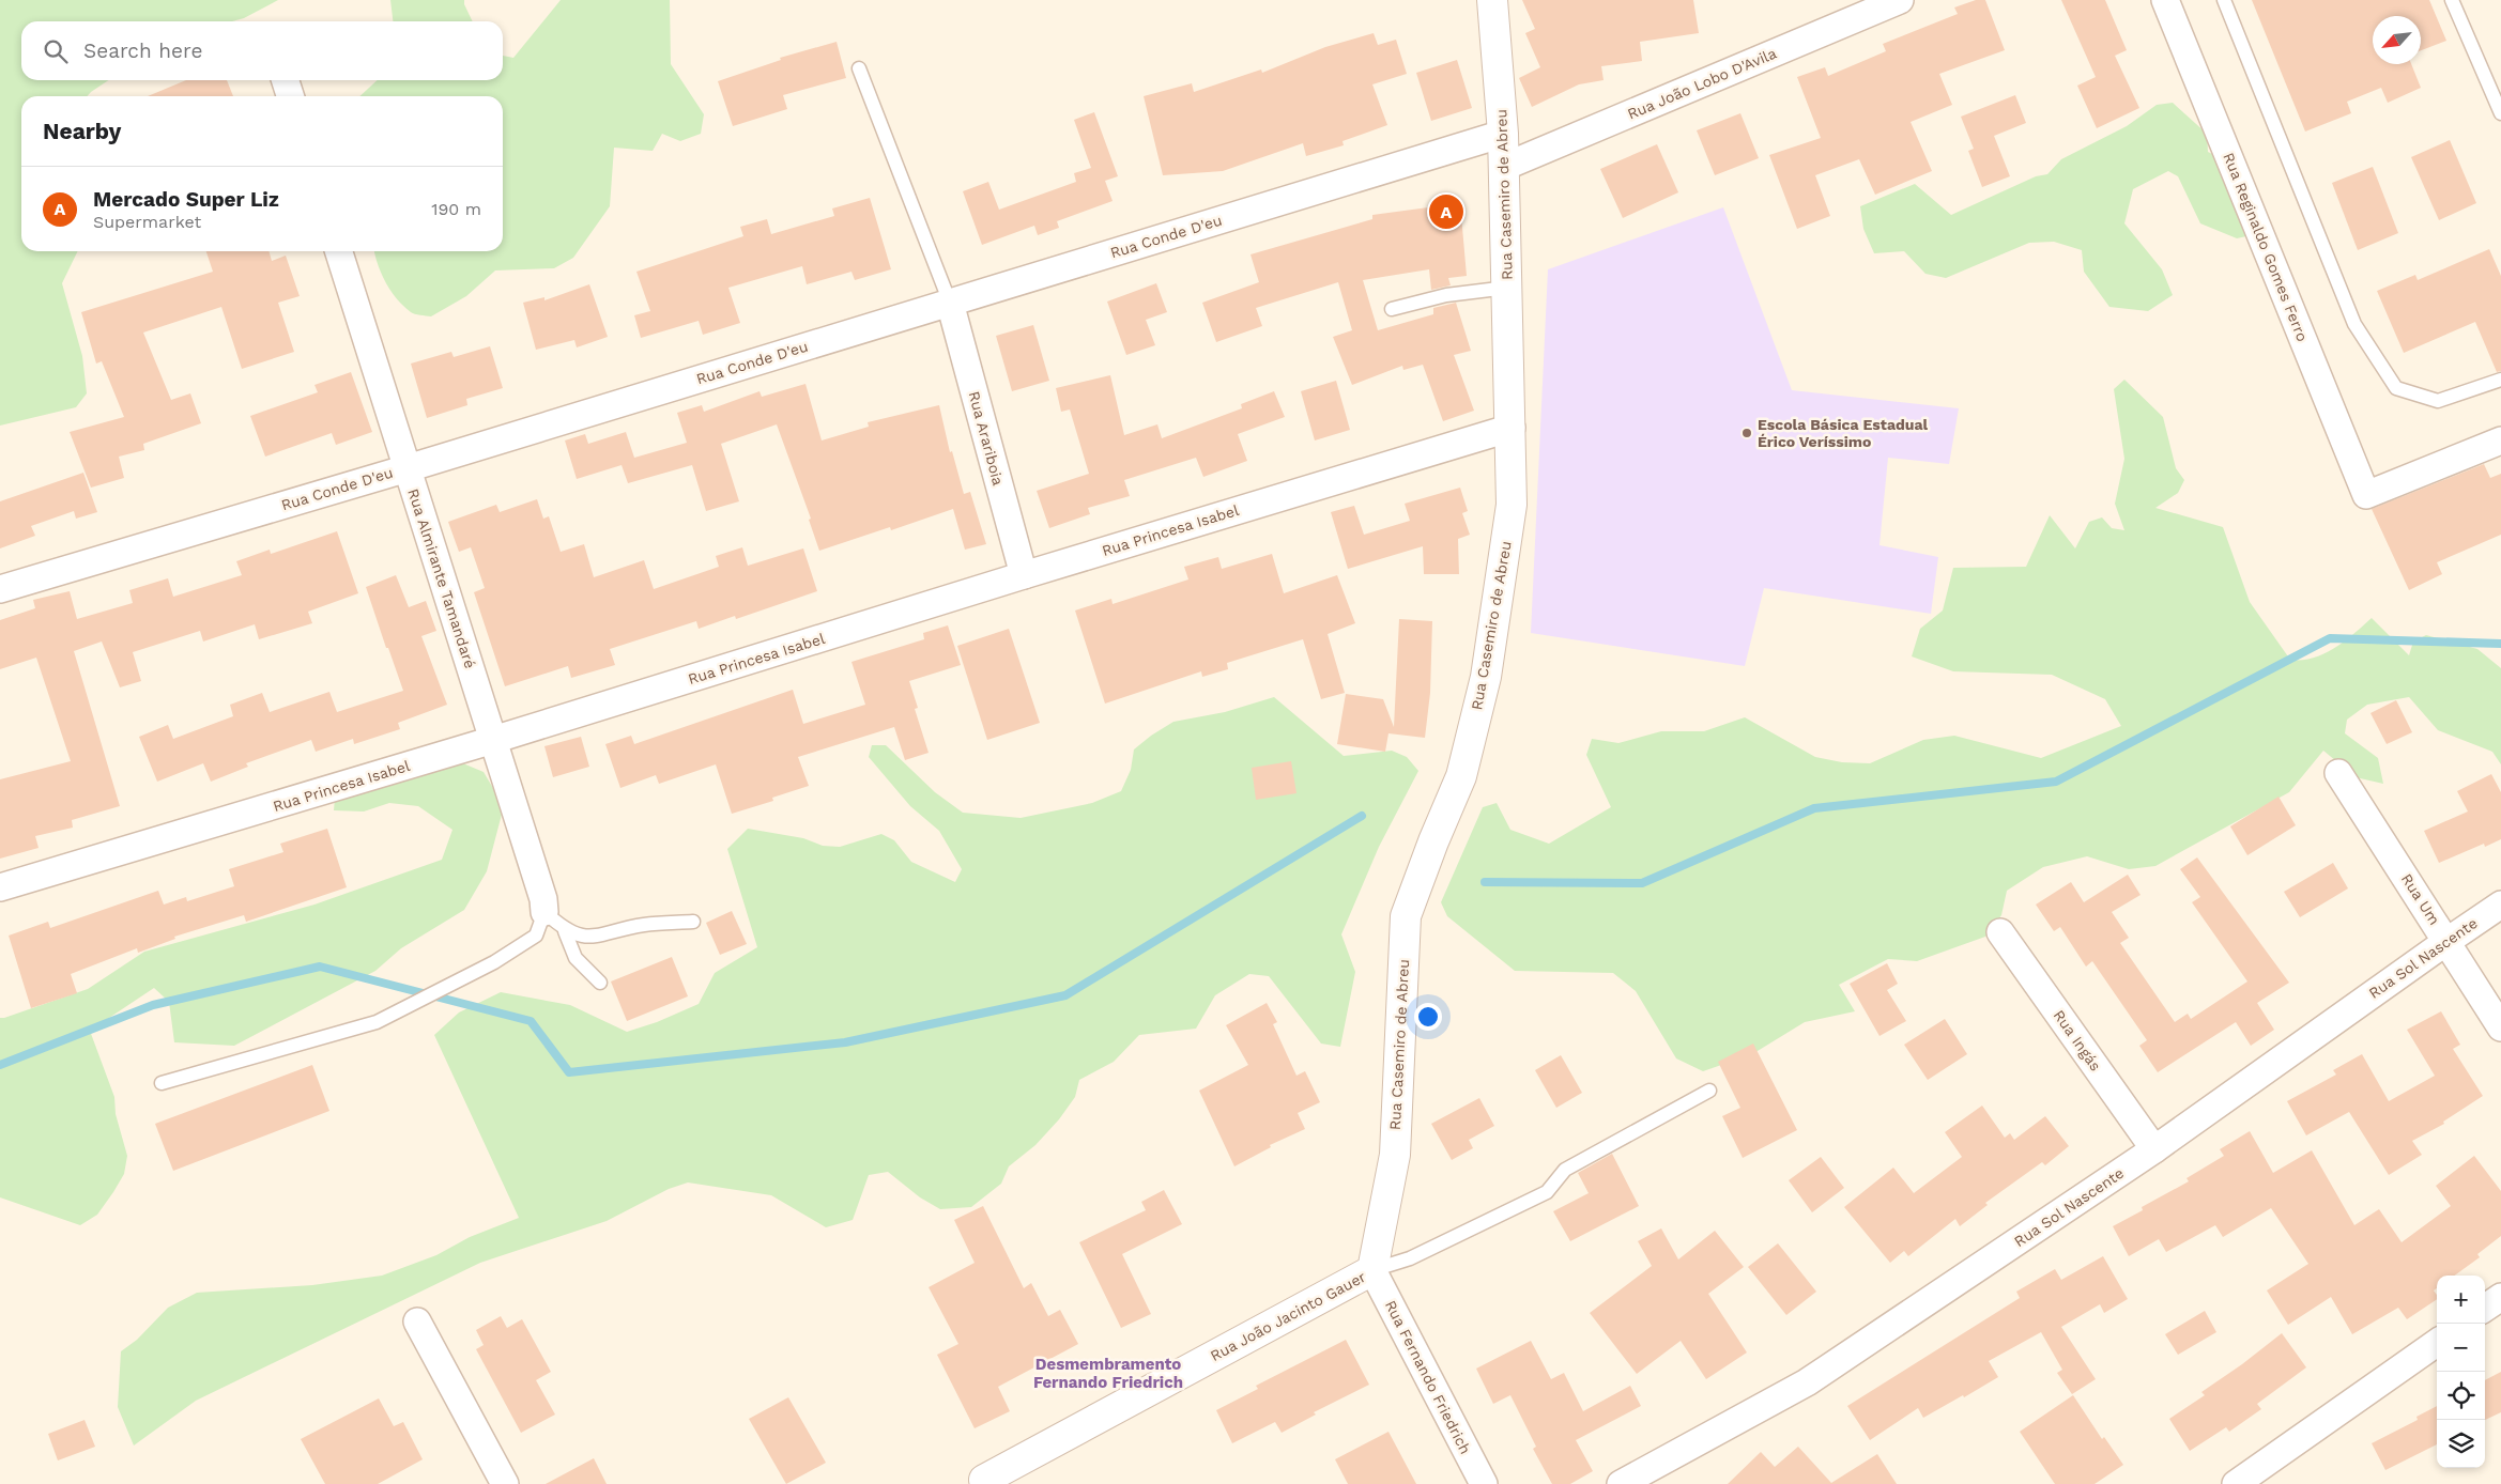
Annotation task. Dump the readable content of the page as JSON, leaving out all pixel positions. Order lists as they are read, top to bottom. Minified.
{"streets":{"street":["Rua João Lobo D'Avila","Rua Casemiro de Abreu","Rua Conde D'eu","Rua Reginaldo Gomes Ferro","Rua Arariboia","Rua Princesa Isabel","Rua Almirante Tamandaré","Rua Um","Rua Sol Nascente","Rua Ingás","Rua João Jacinto Gauer","Rua Fernando Friedrich"]},"crossings":[["Rua João Lobo D'Avila","Rua Casemiro de Abreu"],["Rua Casemiro de Abreu","Rua Conde D'eu"],["Rua Casemiro de Abreu","Rua Princesa Isabel"],["Rua Casemiro de Abreu","Rua João Jacinto Gauer"],["Rua Casemiro de Abreu","Rua Fernando Friedrich"],["Rua Conde D'eu","Rua Arariboia"],["Rua Conde D'eu","Rua Almirante Tamandaré"],["Rua Arariboia","Rua Princesa Isabel"],["Rua Princesa Isabel","Rua Almirante Tamandaré"],["Rua Um","Rua Sol Nascente"],["Rua Sol Nascente","Rua Ingás"],["Rua João Jacinto Gauer","Rua Fernando Friedrich"]],"districts":["Desmembramento Fernando Friedrich"],"places":["Escola Básica Estadual Érico Veríssimo"],"north":"bottom left","page":{"search":"Search here","heading":"Nearby","list":[{"mark":"A","name":"Mercado Super Liz","note":"Supermarket","value":"190 m"}],"pins":"A","map_buttons":["+","−"]}}
